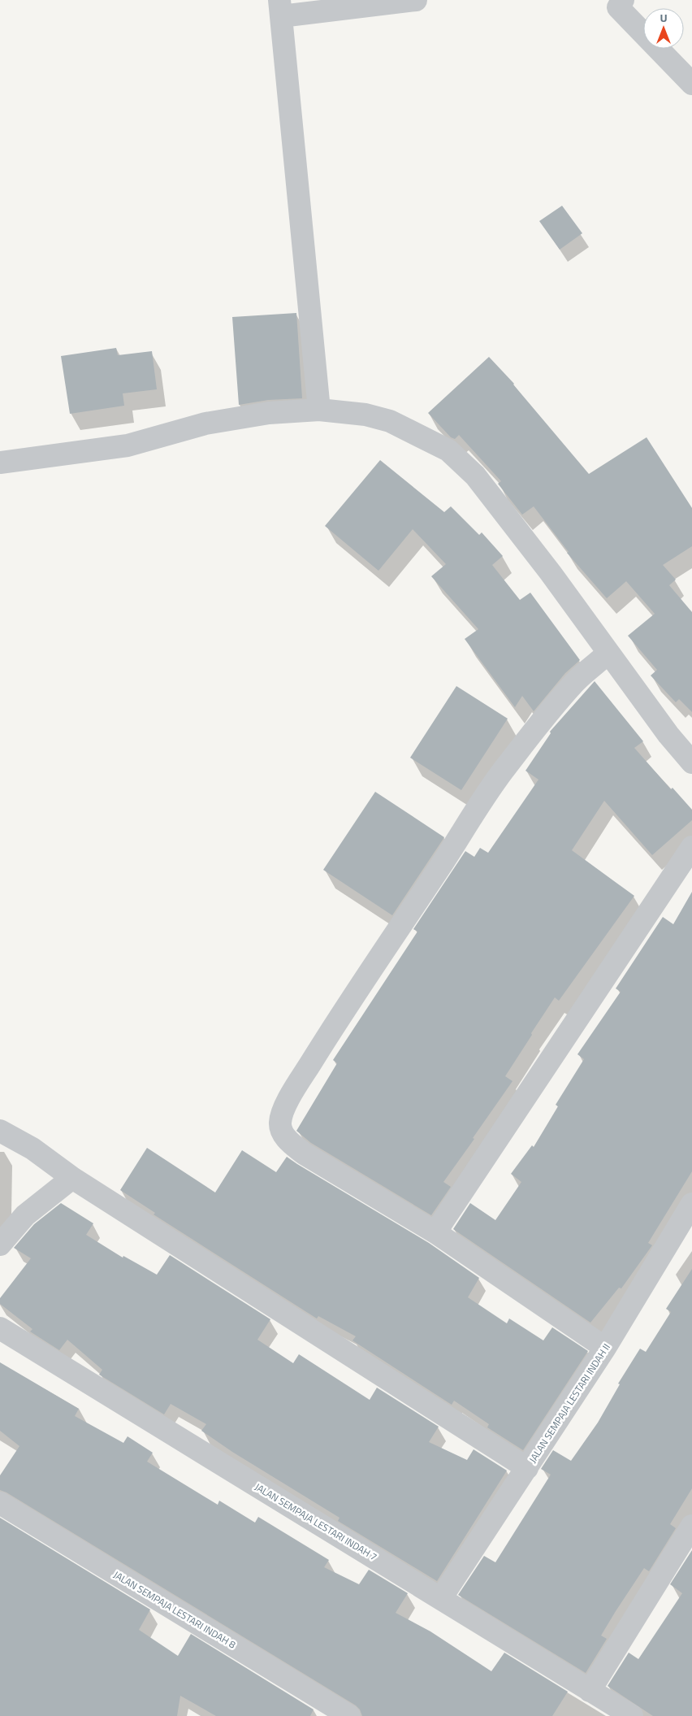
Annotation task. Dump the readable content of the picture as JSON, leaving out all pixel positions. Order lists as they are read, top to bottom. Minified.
{"streets":{"street":["JALAN SEMPAJA LESTARI INDAH II","JALAN SEMPAJA LESTARI INDAH 7","JALAN SEMPAJA LESTARI INDAH 8"]},"crossings":[["JALAN SEMPAJA LESTARI INDAH II","JALAN SEMPAJA LESTARI INDAH 7"]],"north":"top"}
